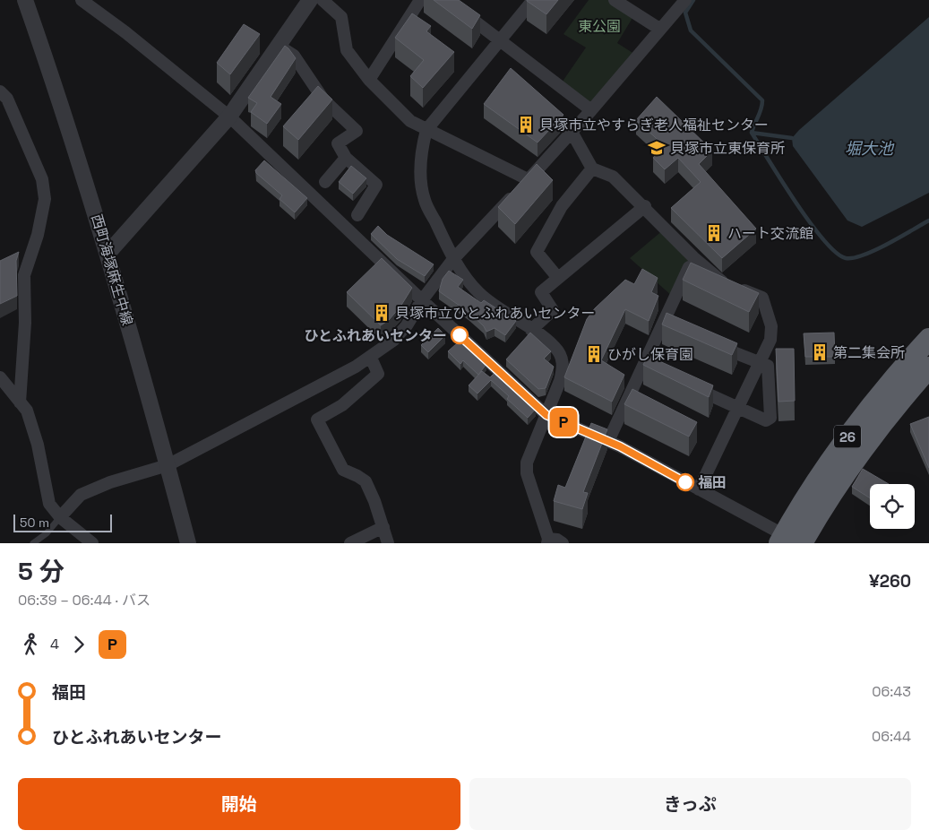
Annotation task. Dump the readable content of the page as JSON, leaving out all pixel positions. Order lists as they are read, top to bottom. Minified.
{"streets":{"highway":["26"],"street":["西町海塚麻生中線"]},"water":["堀大池"],"parks":["東公園"],"places":{"building":["貝塚市立やすらぎ老人福祉センター","ハート交流館","貝塚市立ひとふれあいセンター","第二集会所","ひがし保育園"],"school or university":["貝塚市立東保育所"],"other":["ひとふれあいセンター","福田"]},"lines":["bus line P"],"scale_bar":"50 m","page":{"on_map":"P","scale":"50 m","heading":["5 分","06:39 – 06:44 · バス","¥260"],"legs":["4","P"],"list":[{"name":"福田","value":"06:43"},{"name":"ひとふれあいセンター","value":"06:44"}],"buttons":["開始","きっぷ"]}}
